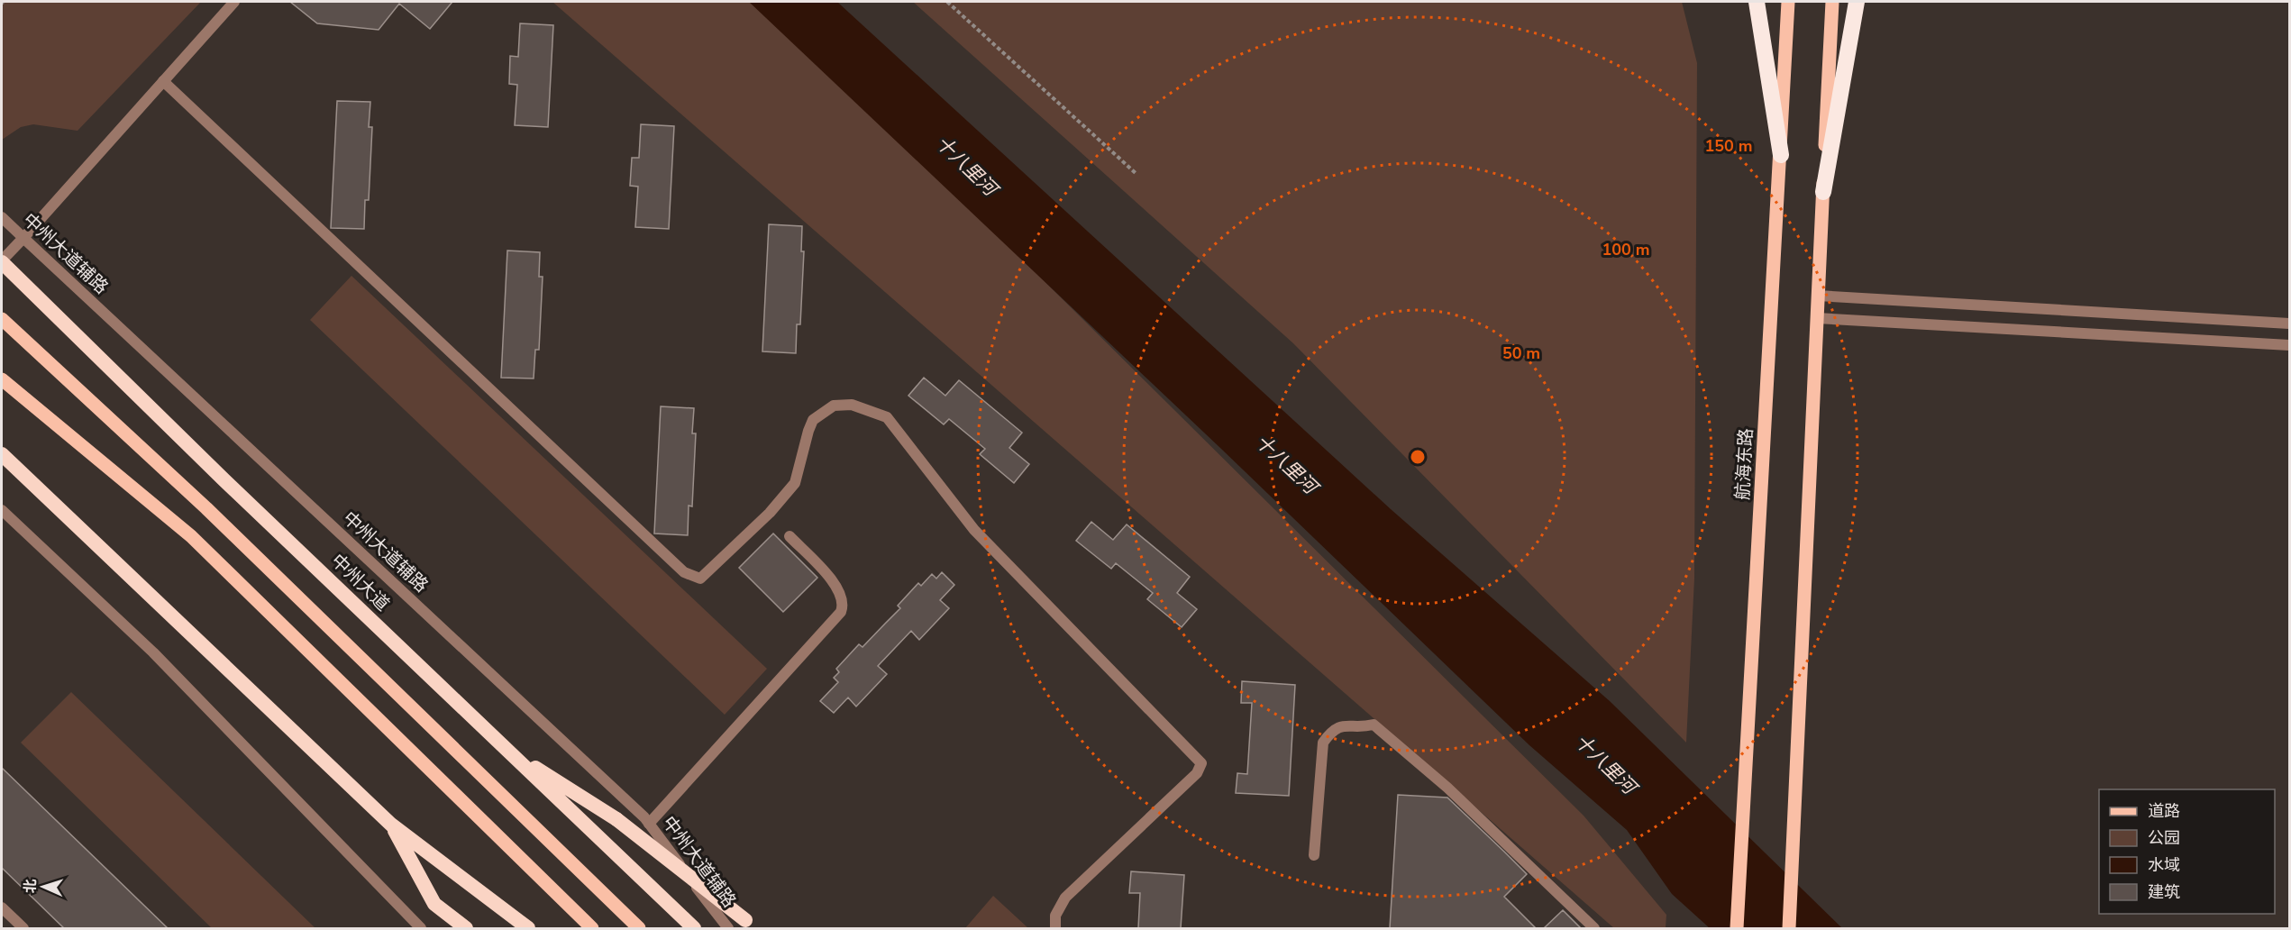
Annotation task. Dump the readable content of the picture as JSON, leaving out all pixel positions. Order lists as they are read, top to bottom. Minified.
{"streets":{"highway":["中州大道"],"main road":["航海东路"],"street":["中州大道辅路"]},"water":["十八里河"],"legend":["道路","公园","水域","建筑"],"north":"left","rings":["150 m","100 m","50 m"]}
